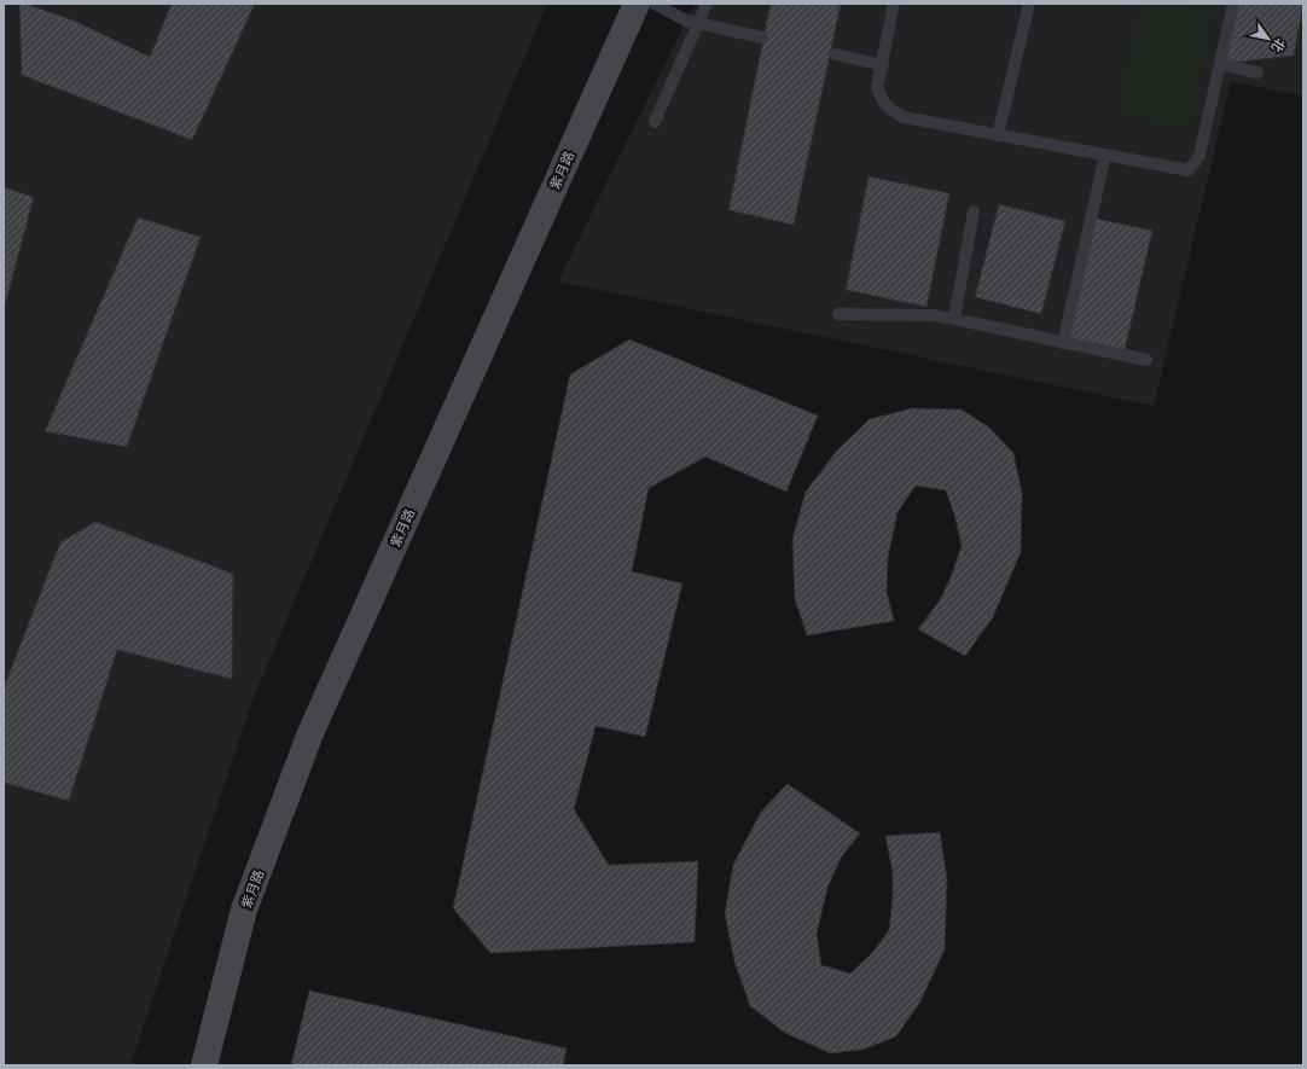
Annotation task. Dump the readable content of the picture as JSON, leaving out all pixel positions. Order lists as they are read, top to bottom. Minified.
{"streets":{"street":["紫月路"]},"north":"bottom right"}
